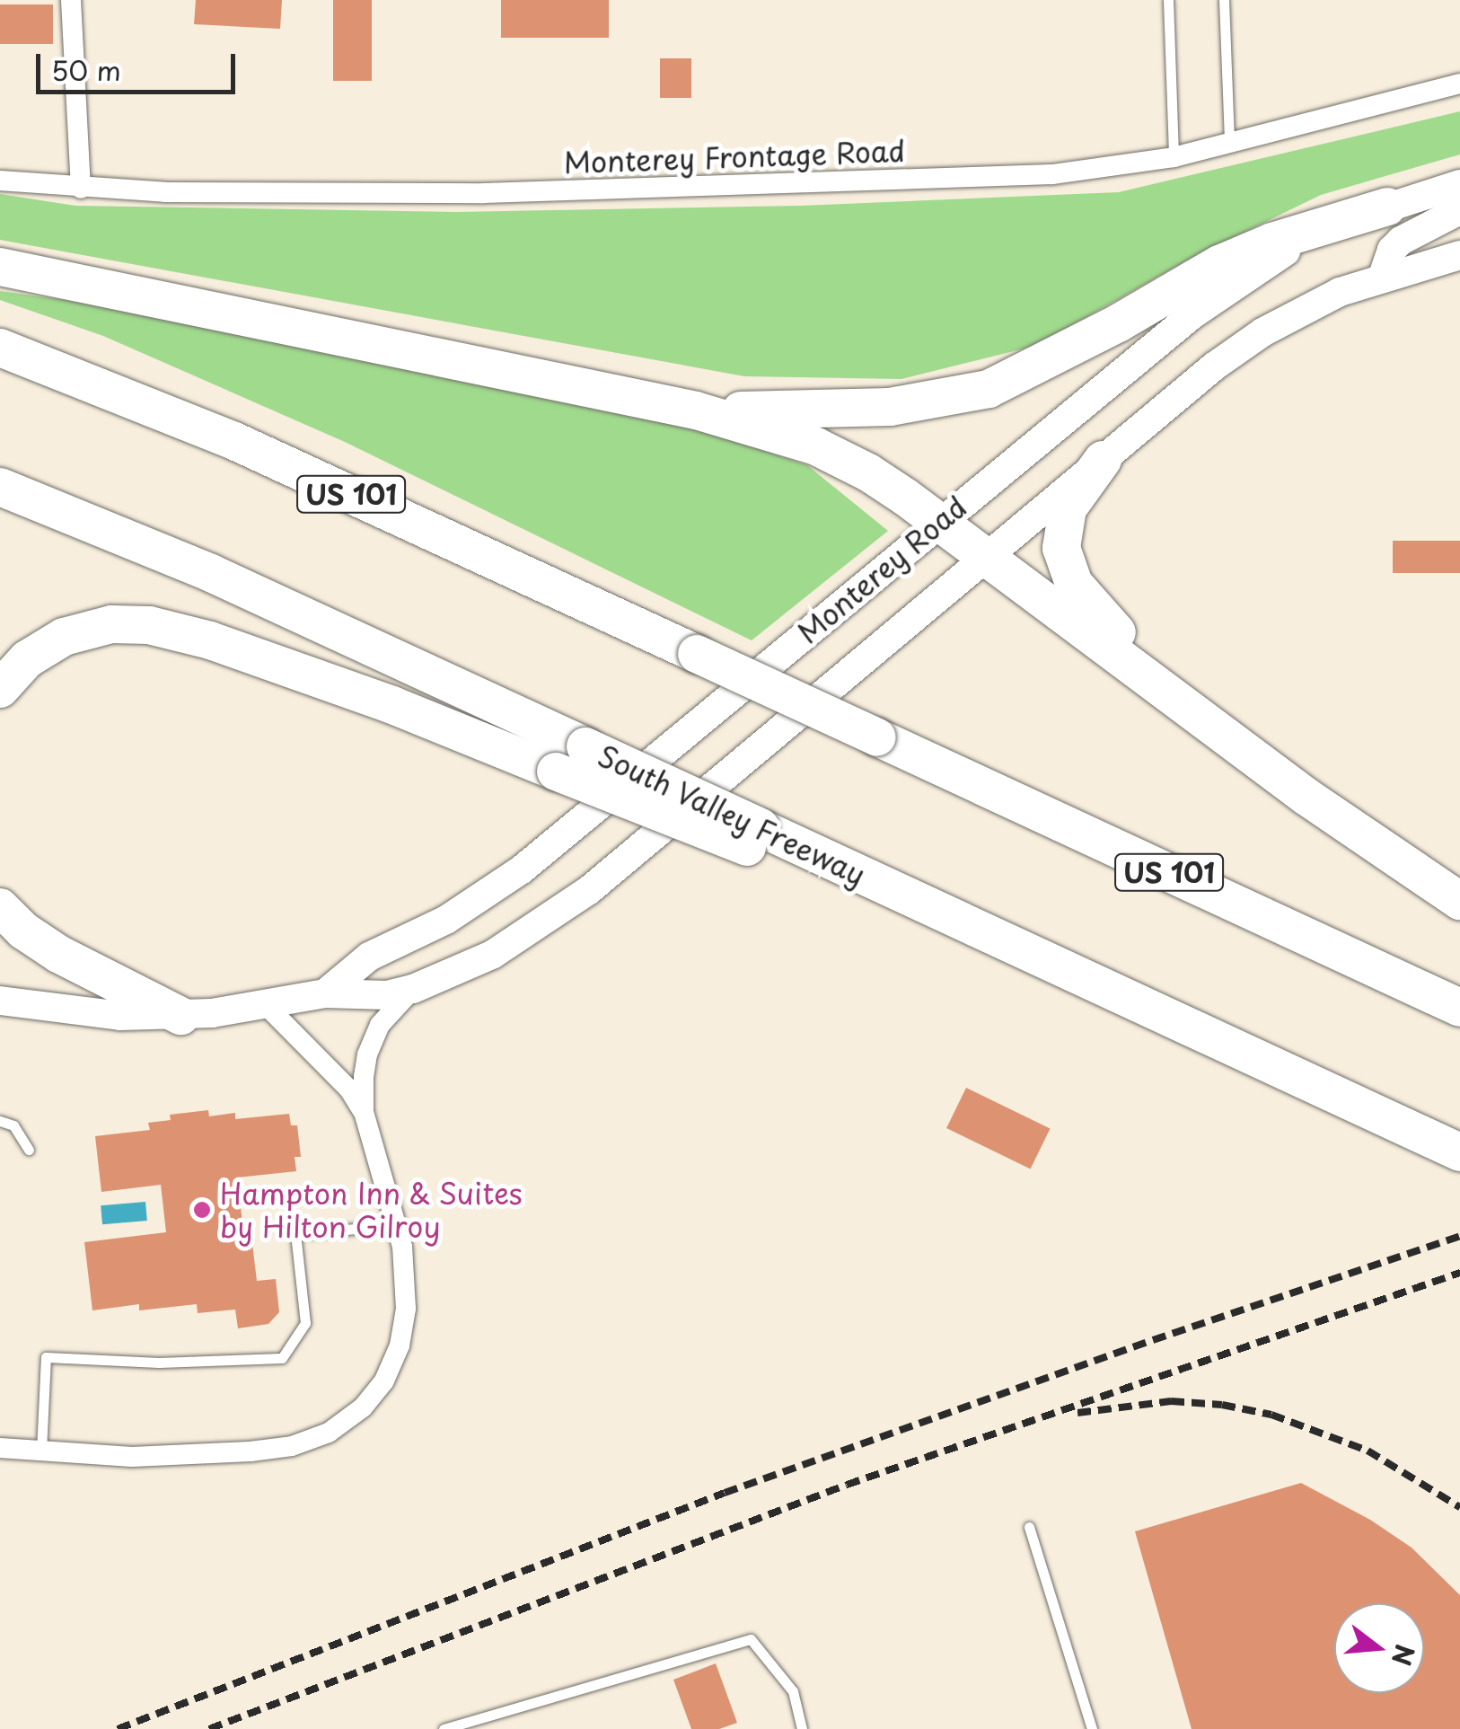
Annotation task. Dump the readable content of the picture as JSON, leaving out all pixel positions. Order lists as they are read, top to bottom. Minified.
{"streets":{"highway":["US 101","South Valley Freeway"],"main road":["Monterey Road"],"street":["Monterey Frontage Road"]},"places":["Hampton Inn & Suites by Hilton Gilroy"],"scale_bar":"50 m","north":"right"}
